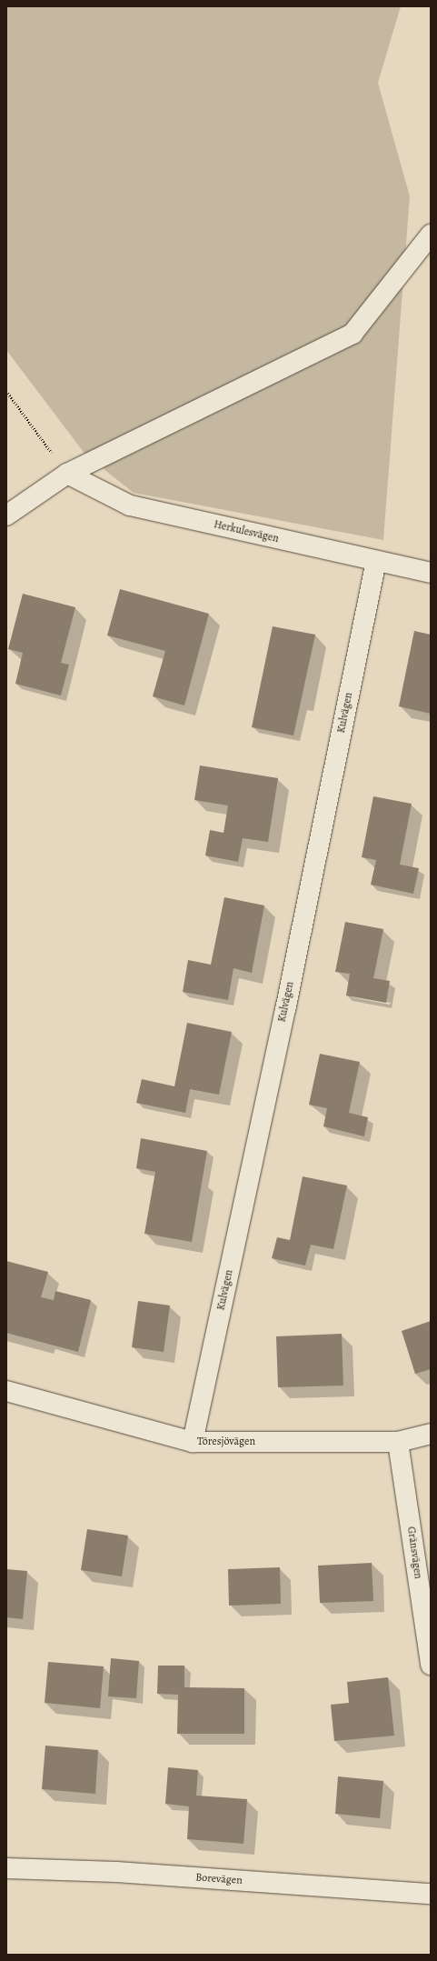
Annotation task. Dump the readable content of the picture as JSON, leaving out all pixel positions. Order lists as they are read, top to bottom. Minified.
{"streets":{"street":["Herkulesvägen","Kulvägen","Töresjövägen","Gränsvägen","Borevägen"]},"crossings":[["Herkulesvägen","Kulvägen"],["Kulvägen","Töresjövägen"],["Töresjövägen","Gränsvägen"]]}
